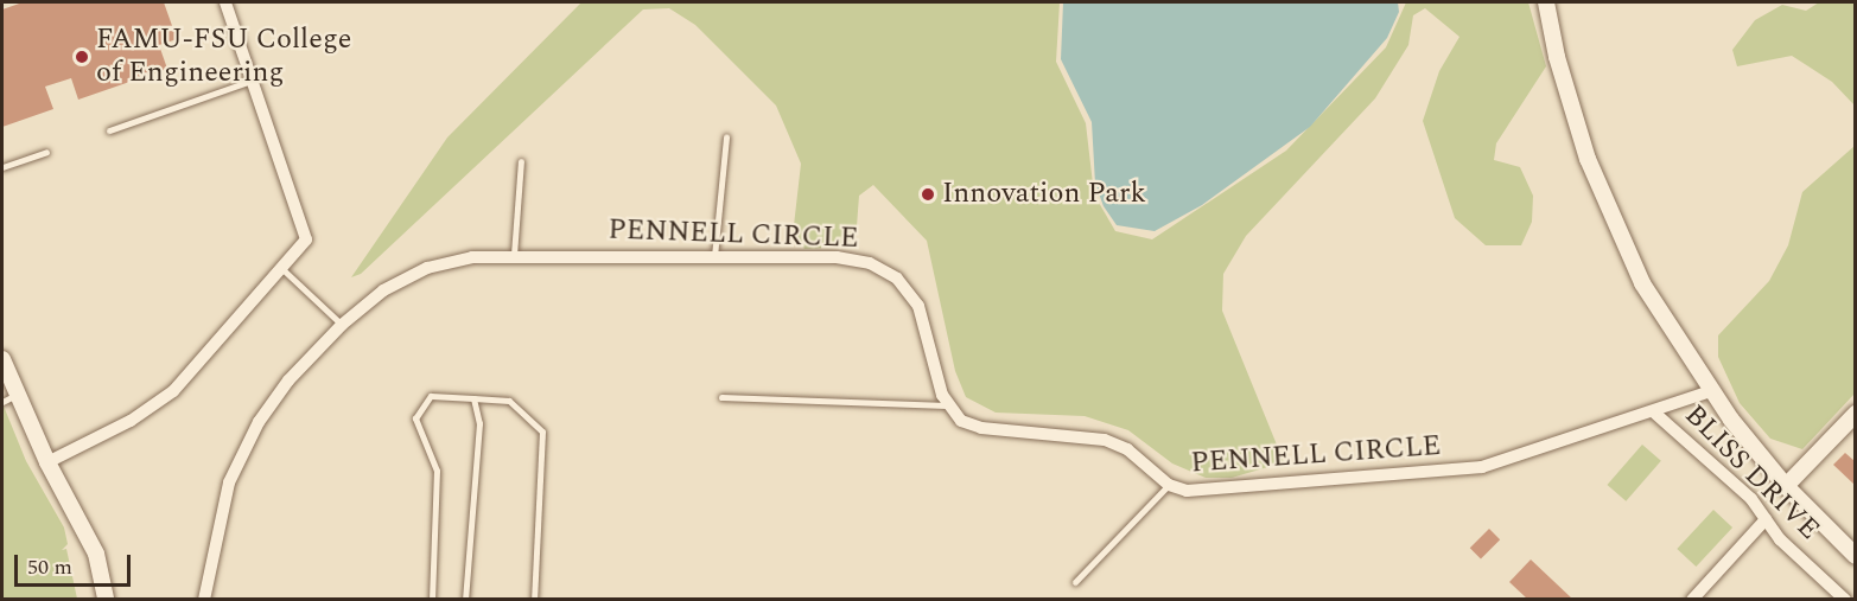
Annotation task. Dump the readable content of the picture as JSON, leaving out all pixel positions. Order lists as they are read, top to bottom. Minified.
{"streets":{"street":["PENNELL CIRCLE","BLISS DRIVE"]},"crossings":[["PENNELL CIRCLE","BLISS DRIVE"]],"places":["FAMU-FSU College of Engineering","Innovation Park"],"scale_bar":"50 m"}
